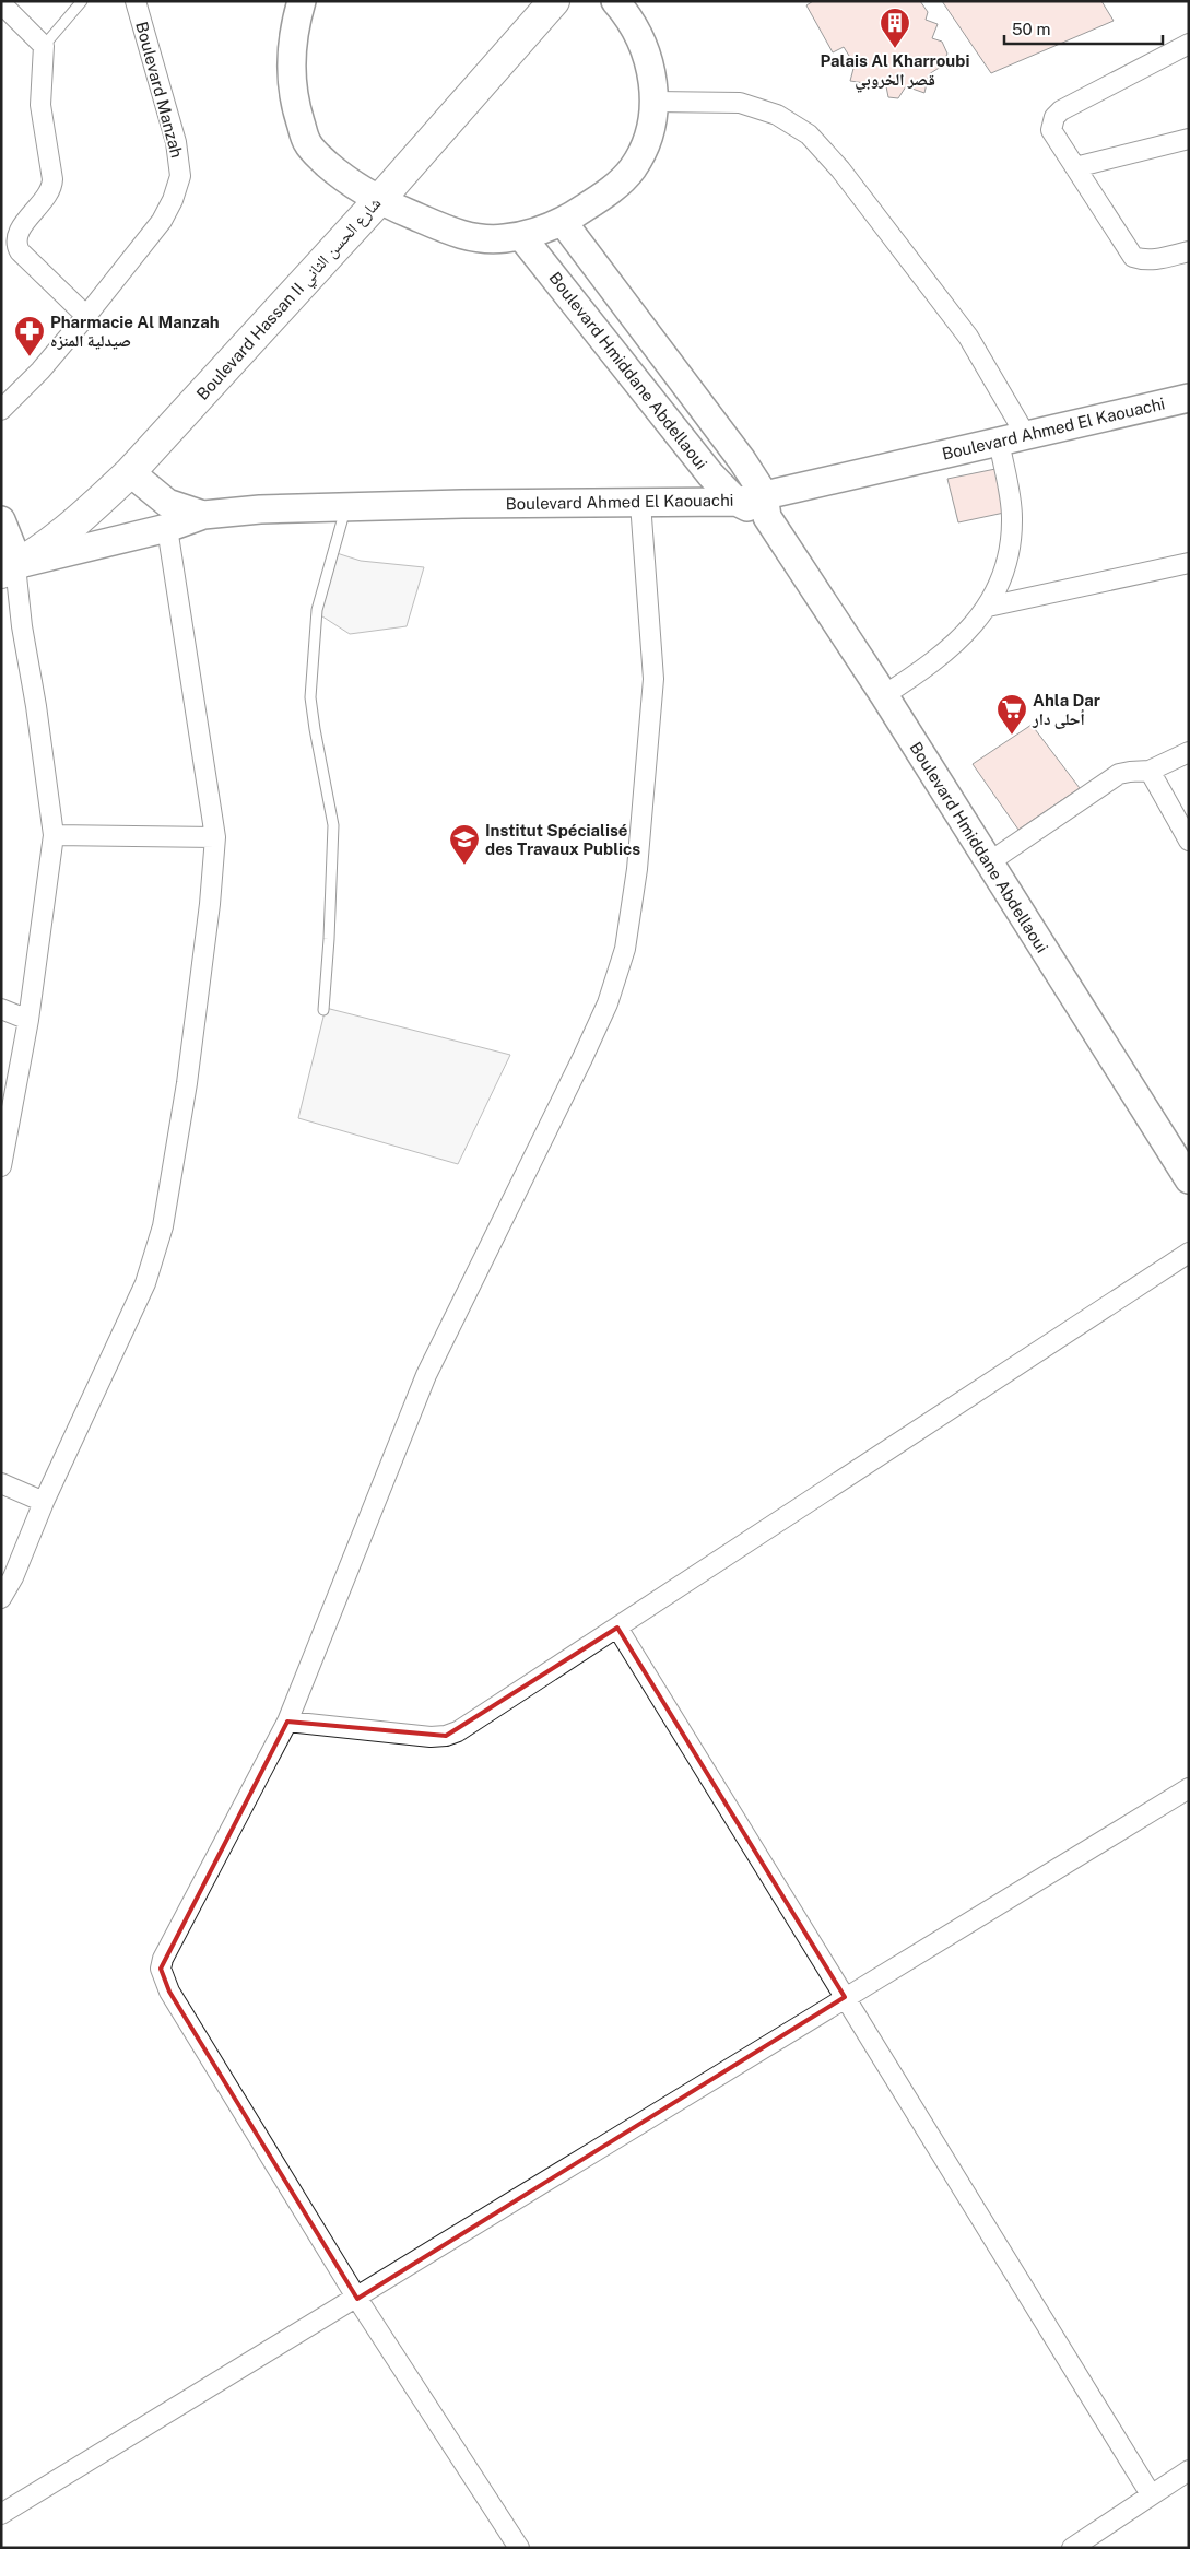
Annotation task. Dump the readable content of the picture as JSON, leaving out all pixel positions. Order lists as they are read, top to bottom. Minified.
{"streets":{"main road":["Boulevard Hassan II شارع الحسن الثاني"],"street":["Boulevard Manzah","Boulevard Hmiddane Abdellaoui","Boulevard Ahmed El Kaouachi"]},"crossings":[["Boulevard Hassan II شارع الحسن الثاني","Boulevard Ahmed El Kaouachi"],["Boulevard Hmiddane Abdellaoui","Boulevard Ahmed El Kaouachi"]],"places":{"building":["Palais Al Kharroubi قصر الخروبي"],"pharmacy":["Pharmacie Al Manzah صيدلية المنزه"],"supermarket":["Ahla Dar أحلى دار"],"school or university":["Institut Spécialisé des Travaux Publics"]},"scale_bar":"50 m"}
